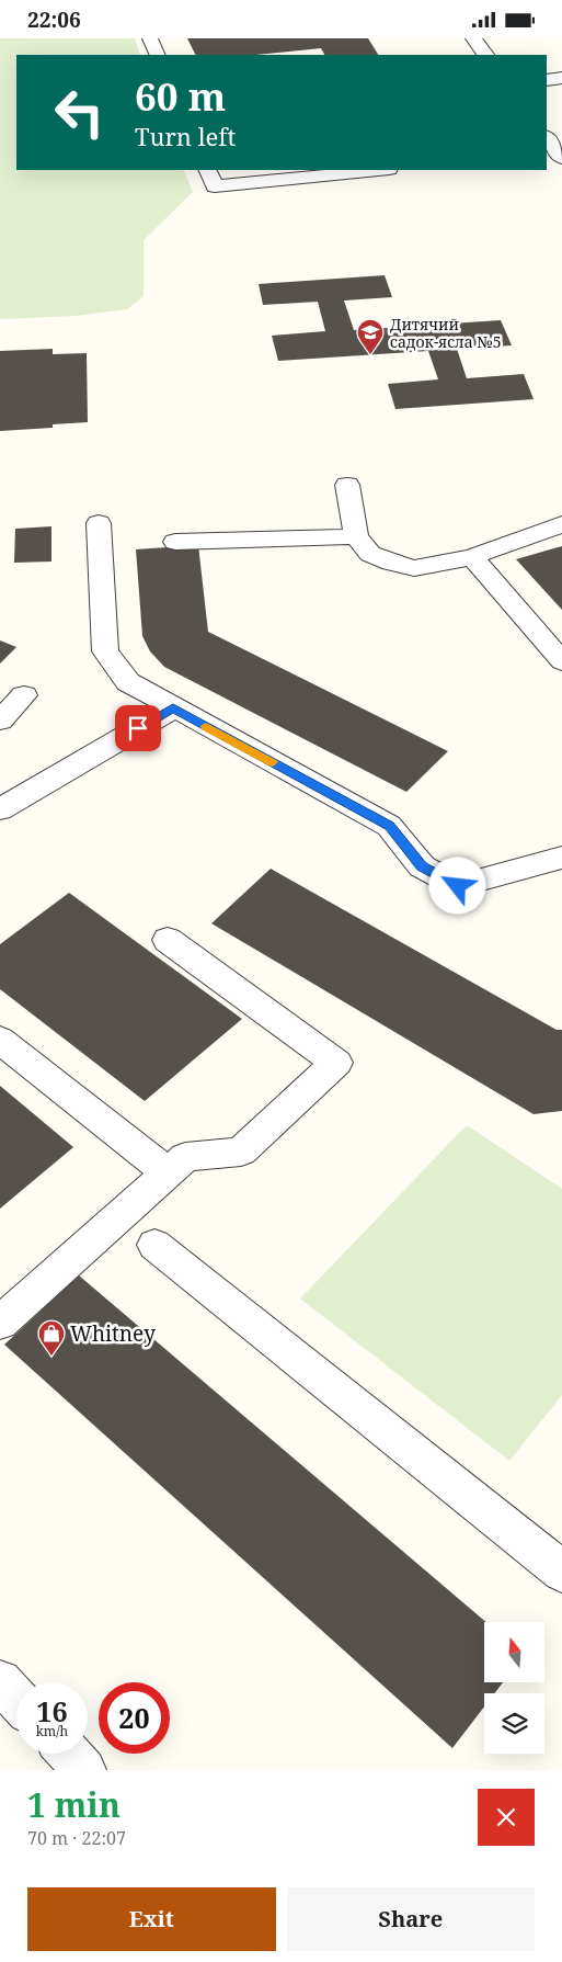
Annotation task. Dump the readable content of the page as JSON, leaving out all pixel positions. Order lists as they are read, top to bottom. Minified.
{"places":{"school or university":["Дитячий садок-ясла №5"],"shop":["Whitney"]},"north":"top","page":{"status":"22:06","turn":["60 m","Turn left"],"speed":"16 km/h","limit":"20","heading":["1 min","70 m · 22:07"],"buttons":["Exit","Share"]}}
